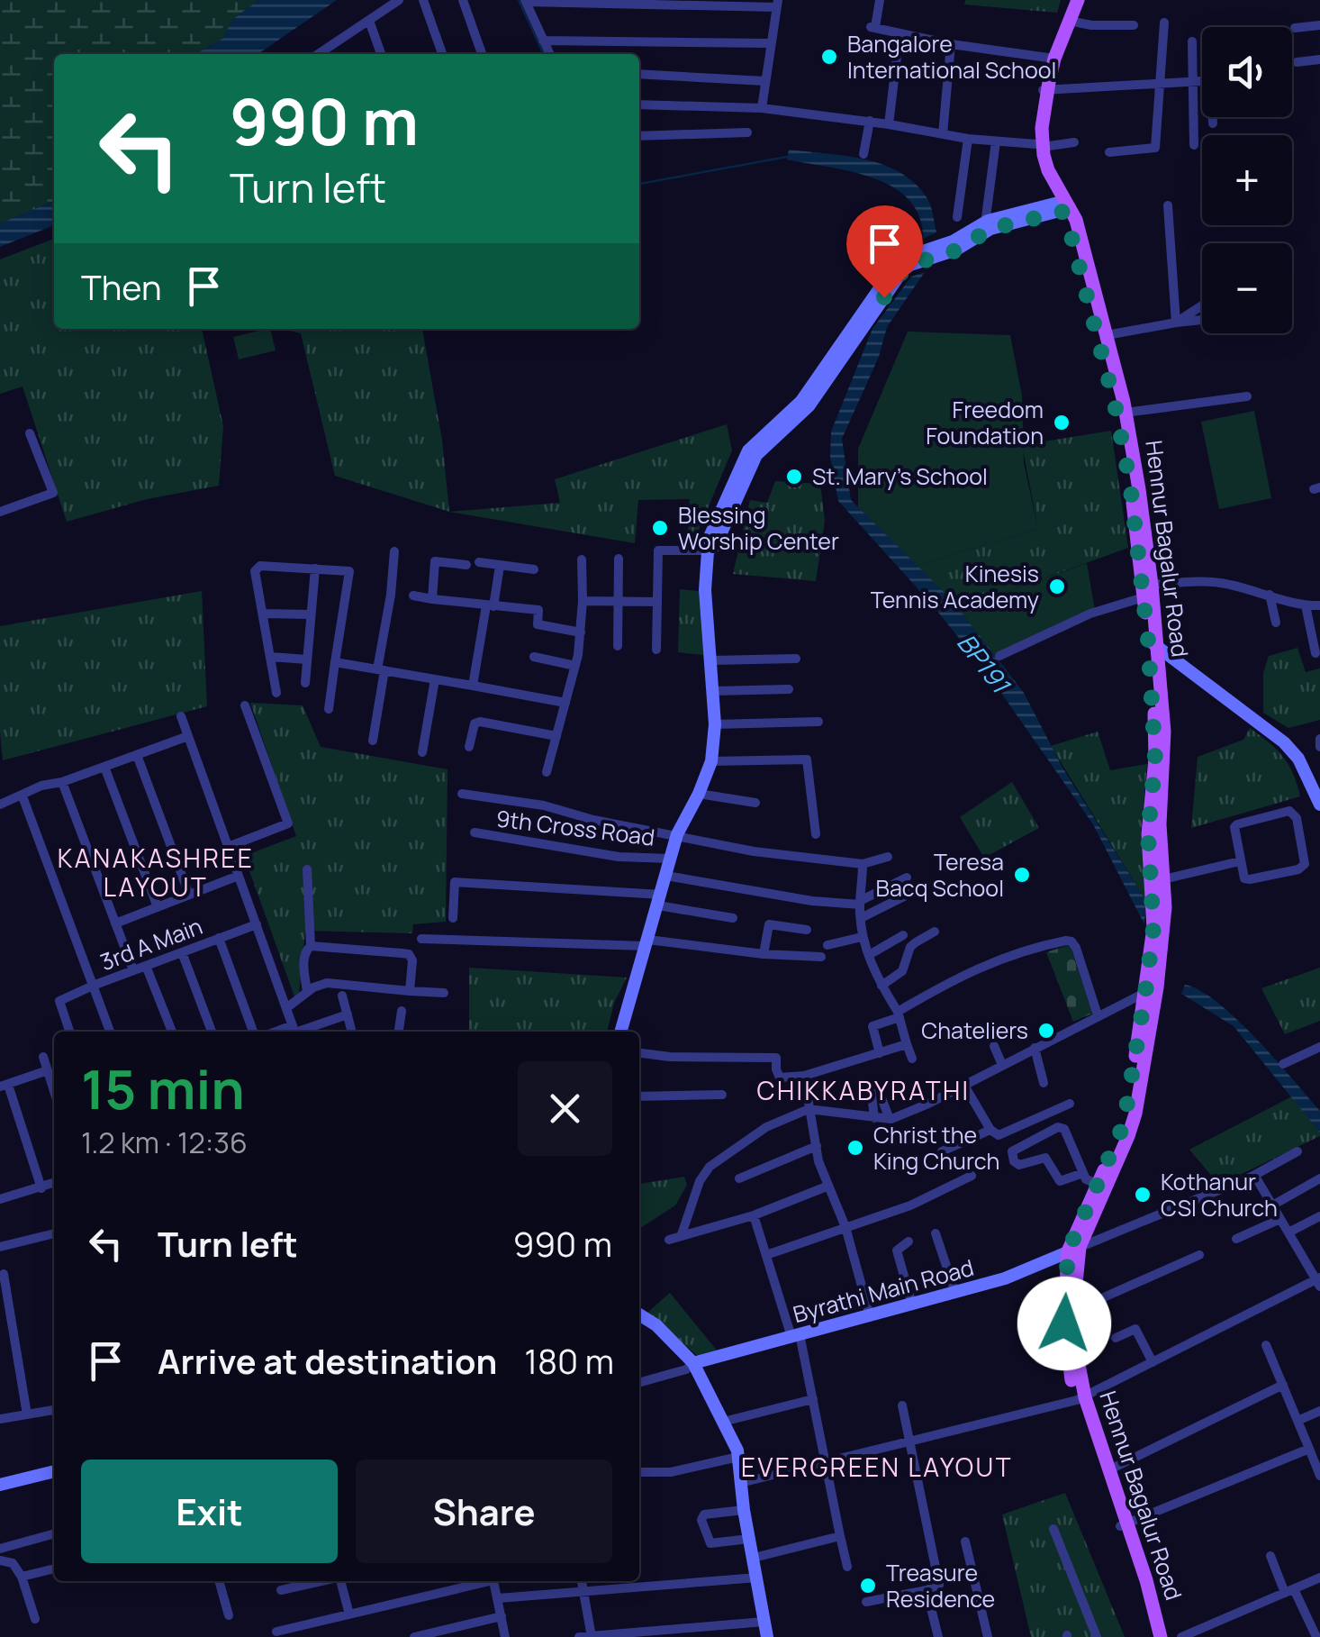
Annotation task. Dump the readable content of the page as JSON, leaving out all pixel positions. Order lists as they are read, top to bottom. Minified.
{"streets":{"main road":["Hennur Bagalur Road","Byrathi Main Road"],"street":["9th Cross Road","3rd A Main"]},"crossings":[["Hennur Bagalur Road","Byrathi Main Road"]],"districts":["KANAKASHREE LAYOUT","CHIKKABYRATHI","EVERGREEN LAYOUT"],"water":["BP191"],"places":["Bangalore International School","Freedom Foundation","St. Mary's School","Blessing Worship Center","Kinesis Tennis Academy","Teresa Bacq School","Chateliers","Christ the King Church","Kothanur CSI Church","Treasure Residence"],"page":{"map_buttons":["+","−"],"turn":["990 m","Turn left"],"then":"Then","heading":["15 min","1.2 km · 12:36"],"list":[{"name":"Turn left","value":"990 m"},{"name":"Arrive at destination","value":"180 m"}],"buttons":["Exit","Share"]}}
